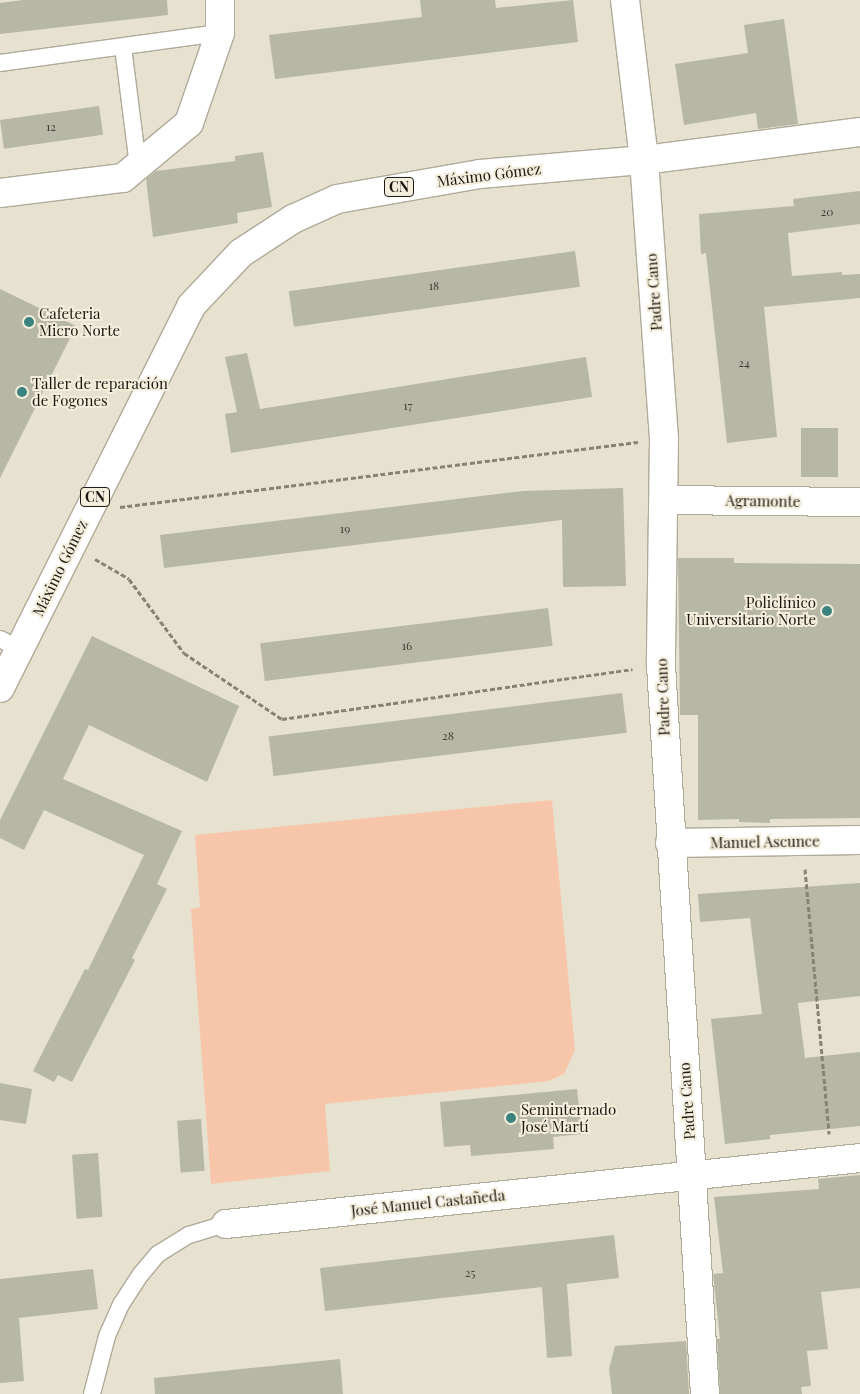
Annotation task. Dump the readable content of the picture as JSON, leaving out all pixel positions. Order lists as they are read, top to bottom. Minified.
{"streets":{"street":["Máximo Gómez","CN","Padre Cano","Agramonte","Manuel Ascunce","José Manuel Castañeda"]},"crossings":[["Máximo Gómez","Padre Cano"],["Padre Cano","Agramonte"],["Padre Cano","Manuel Ascunce"],["Padre Cano","José Manuel Castañeda"]],"places":["Cafeteria Micro Norte","Taller de reparación de Fogones","Policlínico Universitario Norte","Seminternado José Martí"],"house_numbers":["12","20","18","24","17","19","16","28","25"]}
